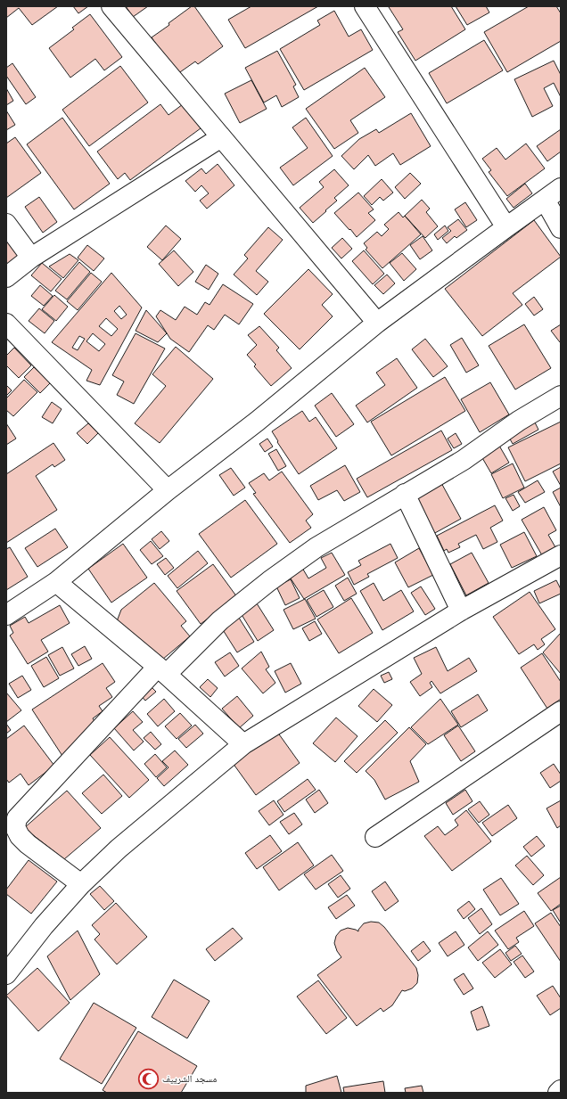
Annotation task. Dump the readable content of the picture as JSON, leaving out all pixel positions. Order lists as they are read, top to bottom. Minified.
{"places":{"mosque":["مسجد الشرييف"]}}
